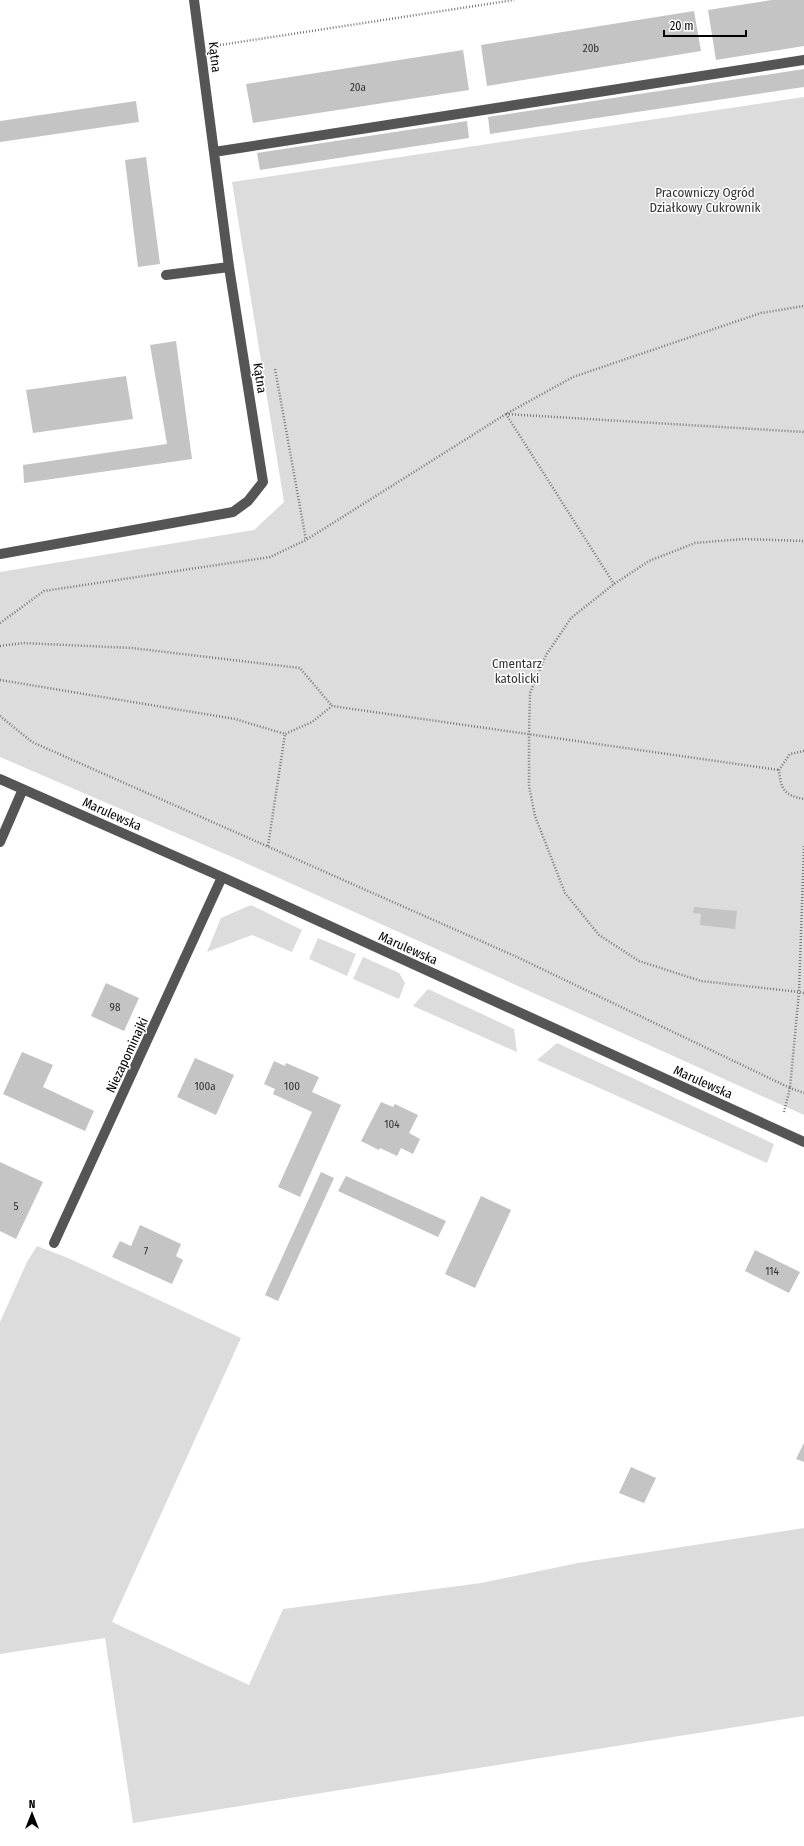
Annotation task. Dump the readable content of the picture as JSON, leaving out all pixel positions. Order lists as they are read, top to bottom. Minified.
{"streets":{"street":["Kątna","Marulewska","Niezapominajki"]},"crossings":[["Marulewska","Niezapominajki"]],"parks":["Pracowniczy Ogród Działkowy Cukrownik","Cmentarz katolicki"],"house_numbers":["20b","20a","98","100a","100","104","5","7","114"],"scale_bar":"20 m","north":"top"}
